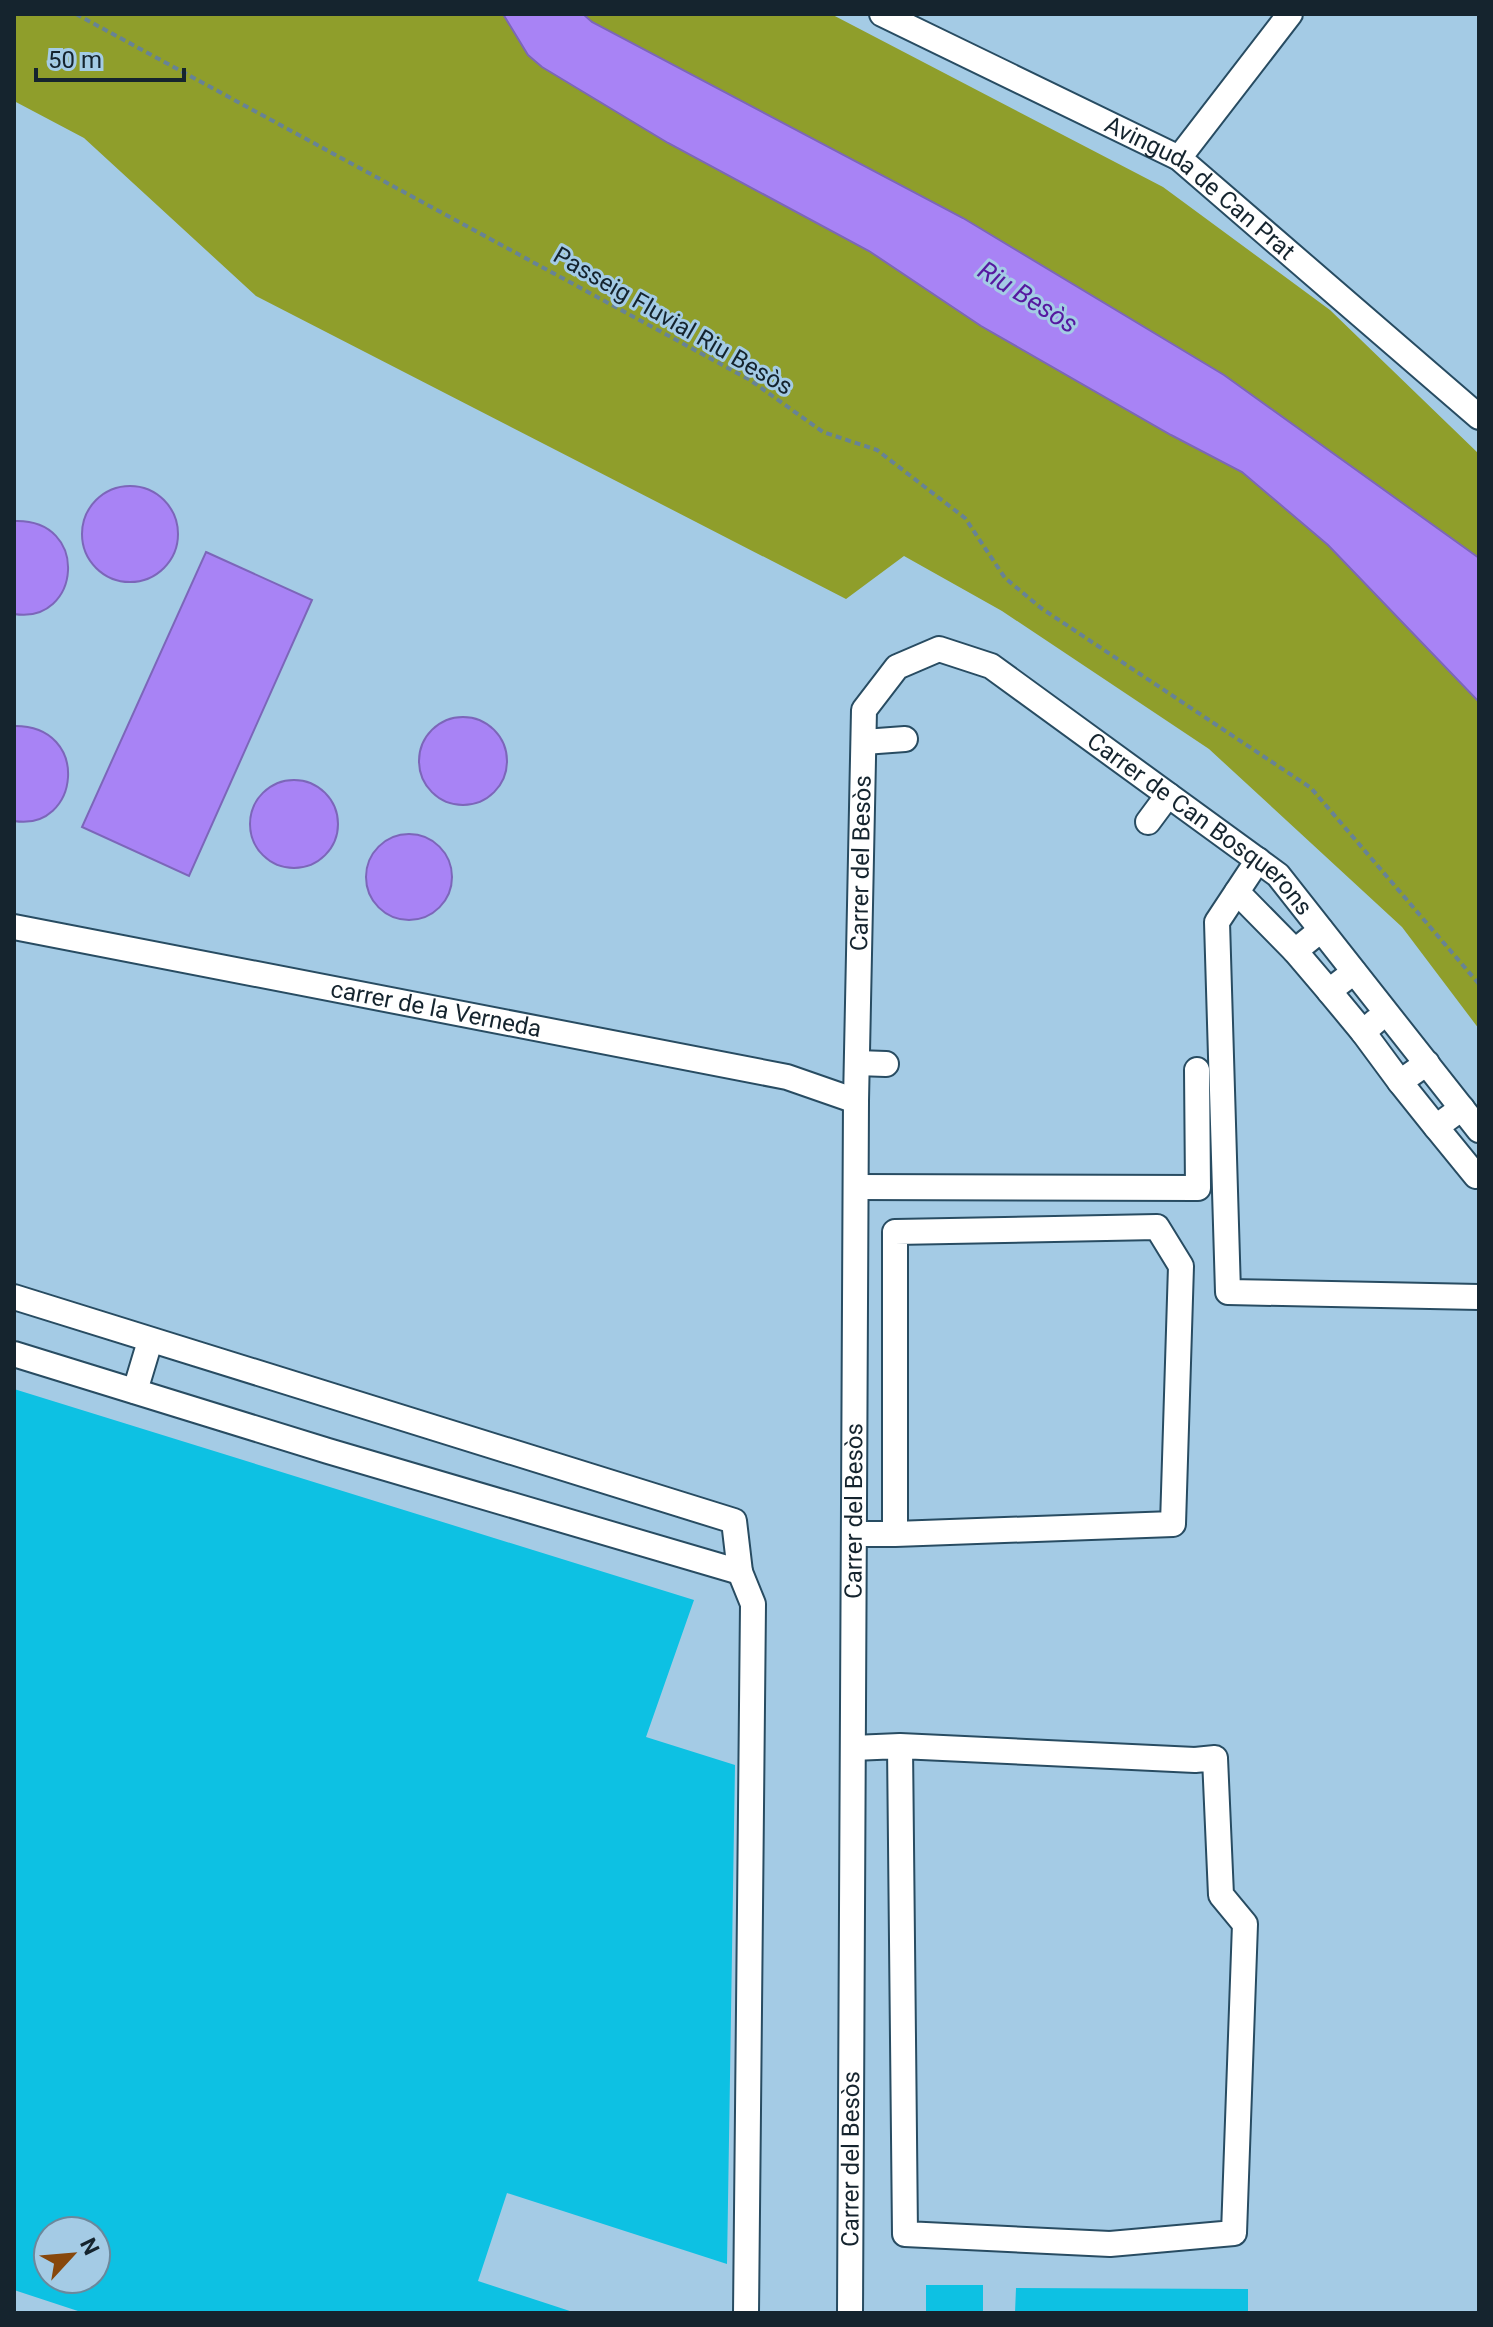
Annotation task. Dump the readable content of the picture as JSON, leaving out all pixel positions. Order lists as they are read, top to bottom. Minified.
{"streets":{"street":["Avinguda de Can Prat","Carrer de Can Bosquerons","Carrer del Besòs","carrer de la Verneda"],"path":["Passeig Fluvial Riu Besòs"]},"crossings":[["Carrer de Can Bosquerons","Carrer del Besòs"],["Carrer del Besòs","carrer de la Verneda"]],"water":["Riu Besòs"],"scale_bar":"50 m","north":"top right"}
